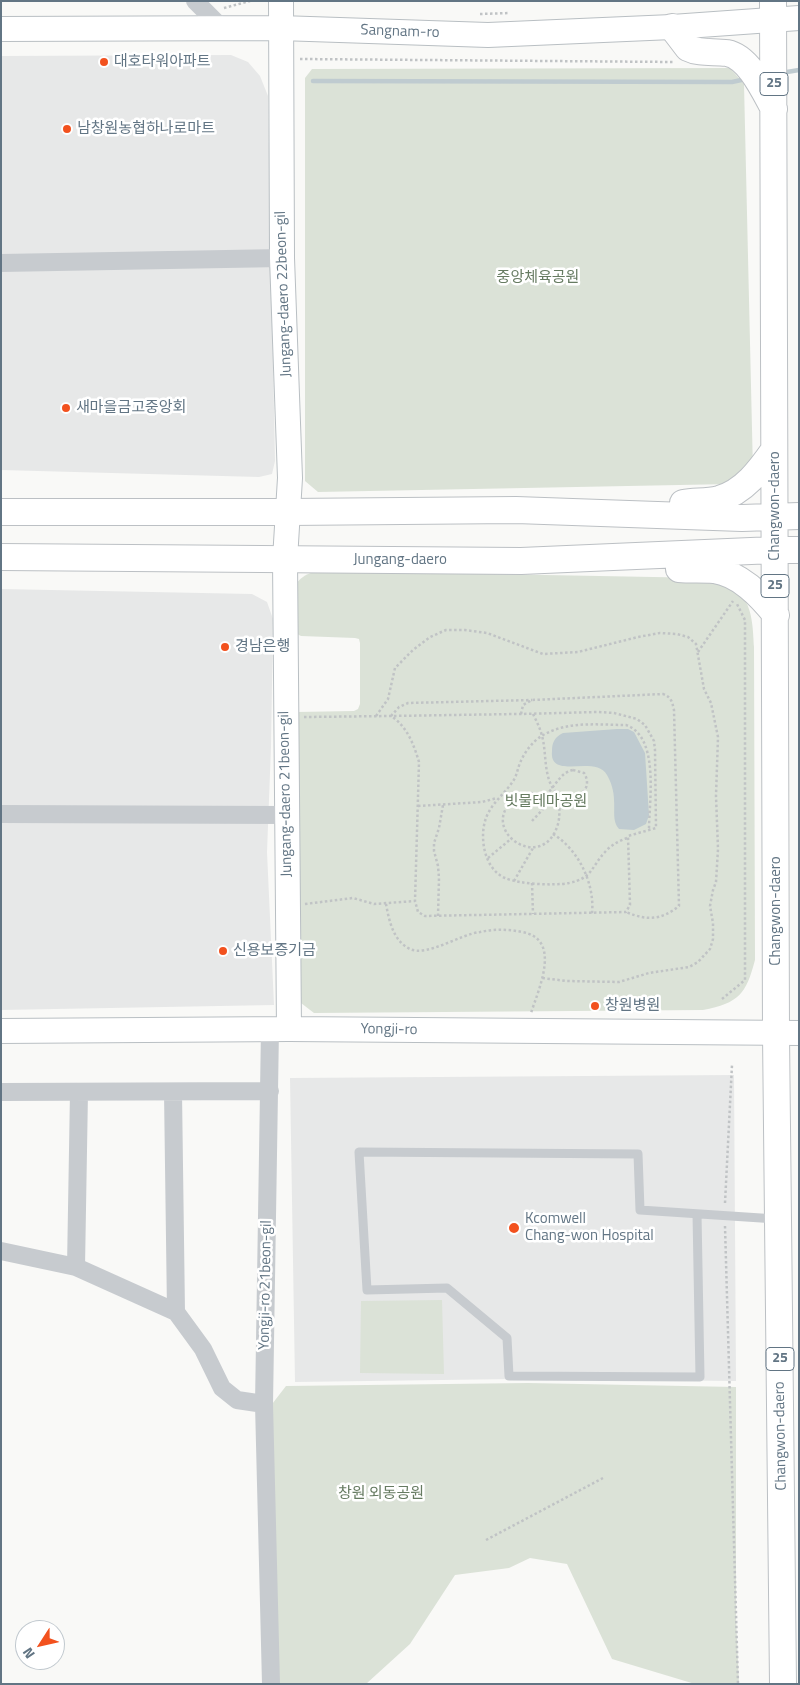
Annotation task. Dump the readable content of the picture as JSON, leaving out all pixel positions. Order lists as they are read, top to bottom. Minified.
{"streets":{"main road":["Sangnam-ro","25","Jungang-daero 22beon-gil","Changwon-daero","Jungang-daero","Jungang-daero 21beon-gil","Yongji-ro"],"street":["Yongji-ro 21beon-gil"]},"crossings":[["Sangnam-ro","25"],["Sangnam-ro","Jungang-daero 22beon-gil"],["25","Changwon-daero"],["Jungang-daero 22beon-gil","Jungang-daero"],["Jungang-daero 22beon-gil","Jungang-daero 21beon-gil"],["Changwon-daero","Jungang-daero"],["Changwon-daero","Yongji-ro"],["Jungang-daero","Jungang-daero 21beon-gil"],["Jungang-daero 21beon-gil","Yongji-ro"],["Jungang-daero 21beon-gil","Yongji-ro 21beon-gil"],["Yongji-ro","Yongji-ro 21beon-gil"]],"parks":["중앙체육공원","빗물테마공원","창원 외동공원"],"places":["대호타워아파트","남창원농협하나로마트","새마을금고중앙회","경남은행","신용보증기금","창원병원","Kcomwell Chang-won Hospital"],"north":"bottom left"}
